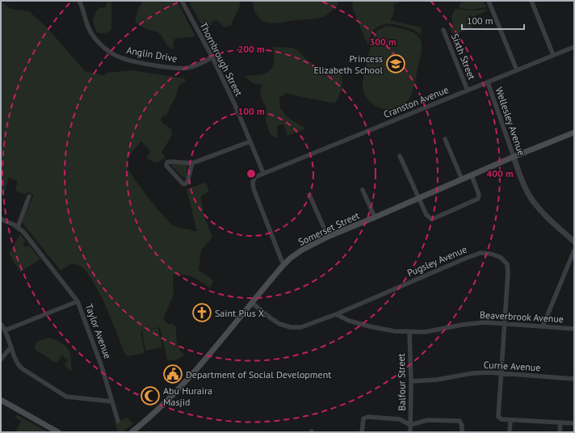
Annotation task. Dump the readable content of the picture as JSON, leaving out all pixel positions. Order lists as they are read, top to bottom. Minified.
{"streets":{"main road":["Somerset Street"],"street":["Anglin Drive","Sixth Street","Thornbrough Street","Cranston Avenue","Wellesley Avenue","Pugsley Avenue","Beaverbrook Avenue","Taylor Avenue","Currie Avenue","Balfour Street"]},"crossings":[["Anglin Drive","Thornbrough Street"],["Sixth Street","Cranston Avenue"],["Thornbrough Street","Cranston Avenue"],["Cranston Avenue","Wellesley Avenue"],["Wellesley Avenue","Somerset Street"],["Somerset Street","Pugsley Avenue"],["Pugsley Avenue","Beaverbrook Avenue"],["Pugsley Avenue","Currie Avenue"],["Beaverbrook Avenue","Balfour Street"],["Currie Avenue","Balfour Street"]],"places":{"school or university":["Princess Elizabeth School"],"church":["Saint Pius X."],"public building":["Department of Social Development"],"mosque":["Abu Huraira Masjid"]},"scale_bar":"100 m","rings":["300 m","200 m","100 m","400 m"]}
